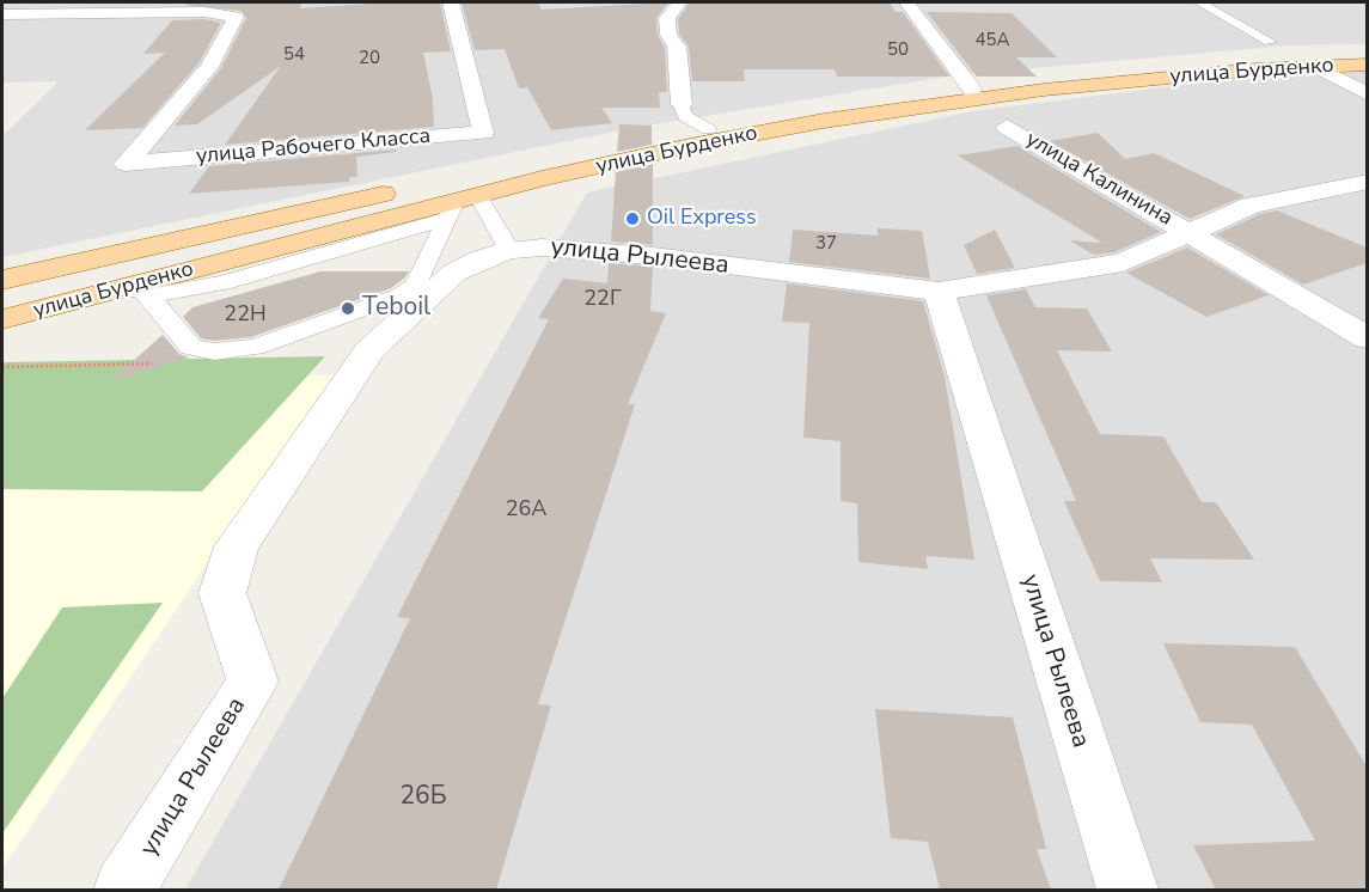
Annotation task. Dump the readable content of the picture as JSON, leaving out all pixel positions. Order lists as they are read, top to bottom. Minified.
{"streets":{"main road":["улица Бурденко"],"street":["улица Рабочего Класса","улица Калинина","улица Рылеева"]},"places":["Oil Express","Teboil"],"house_numbers":["45А","50","54","20","37","22Г","22Н","26А","26Б"]}
